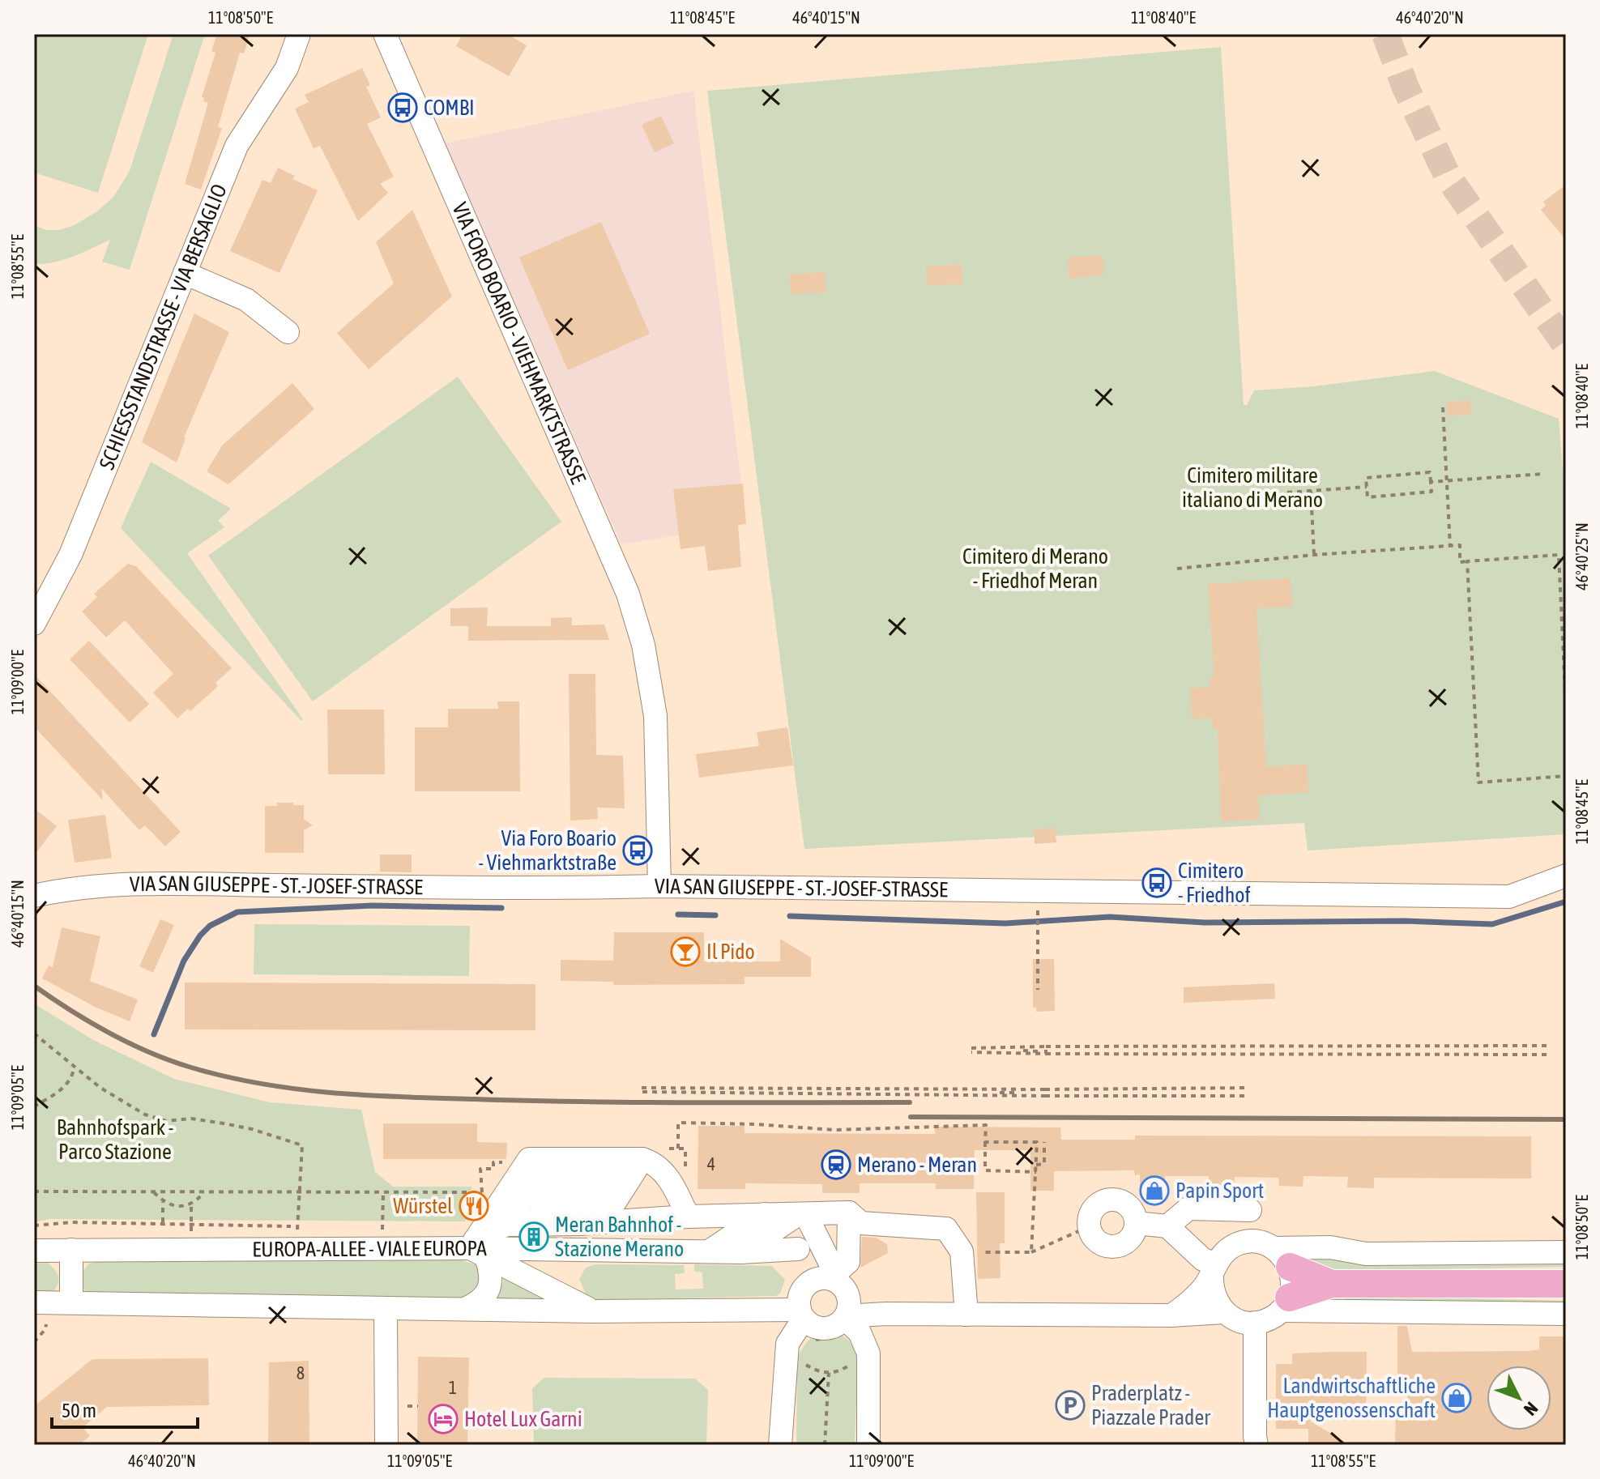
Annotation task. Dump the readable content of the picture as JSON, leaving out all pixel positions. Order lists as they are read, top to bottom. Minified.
{"streets":{"street":["SCHIESSSTANDSTRASSE - VIA BERSAGLIO","VIA FORO BOARIO - VIEHMARKTSTRASSE","VIA SAN GIUSEPPE - ST.-JOSEF-STRASSE","EUROPA-ALLEE - VIALE EUROPA"]},"crossings":[["VIA FORO BOARIO - VIEHMARKTSTRASSE","VIA SAN GIUSEPPE - ST.-JOSEF-STRASSE"]],"parks":["Cimitero militare italiano di Merano","Cimitero di Merano - Friedhof Meran","Bahnhofspark - Parco Stazione"],"places":{"bus stop":["COMBI","Via Foro Boario - Viehmarktstraße","Cimitero - Friedhof"],"bar":["Il Pido"],"station":["Merano - Meran"],"shop":["Papin Sport","Landwirtschaftliche Hauptgenossenschaft"],"restaurant":["Würstel"],"building":["Meran Bahnhof - Stazione Merano"],"parking":["Praderplatz - Piazzale Prader"],"hotel":["Hotel Lux Garni"]},"house_numbers":["4","8","1"],"scale_bar":"50 m","north":"bottom right","coordinates":["11°08'50\"E","11°08'45\"E","46°40'15\"N","11°08'40\"E","46°40'20\"N","11°08'55\"E","46°40'25\"N","11°09'00\"E","11°09'05\"E"]}
